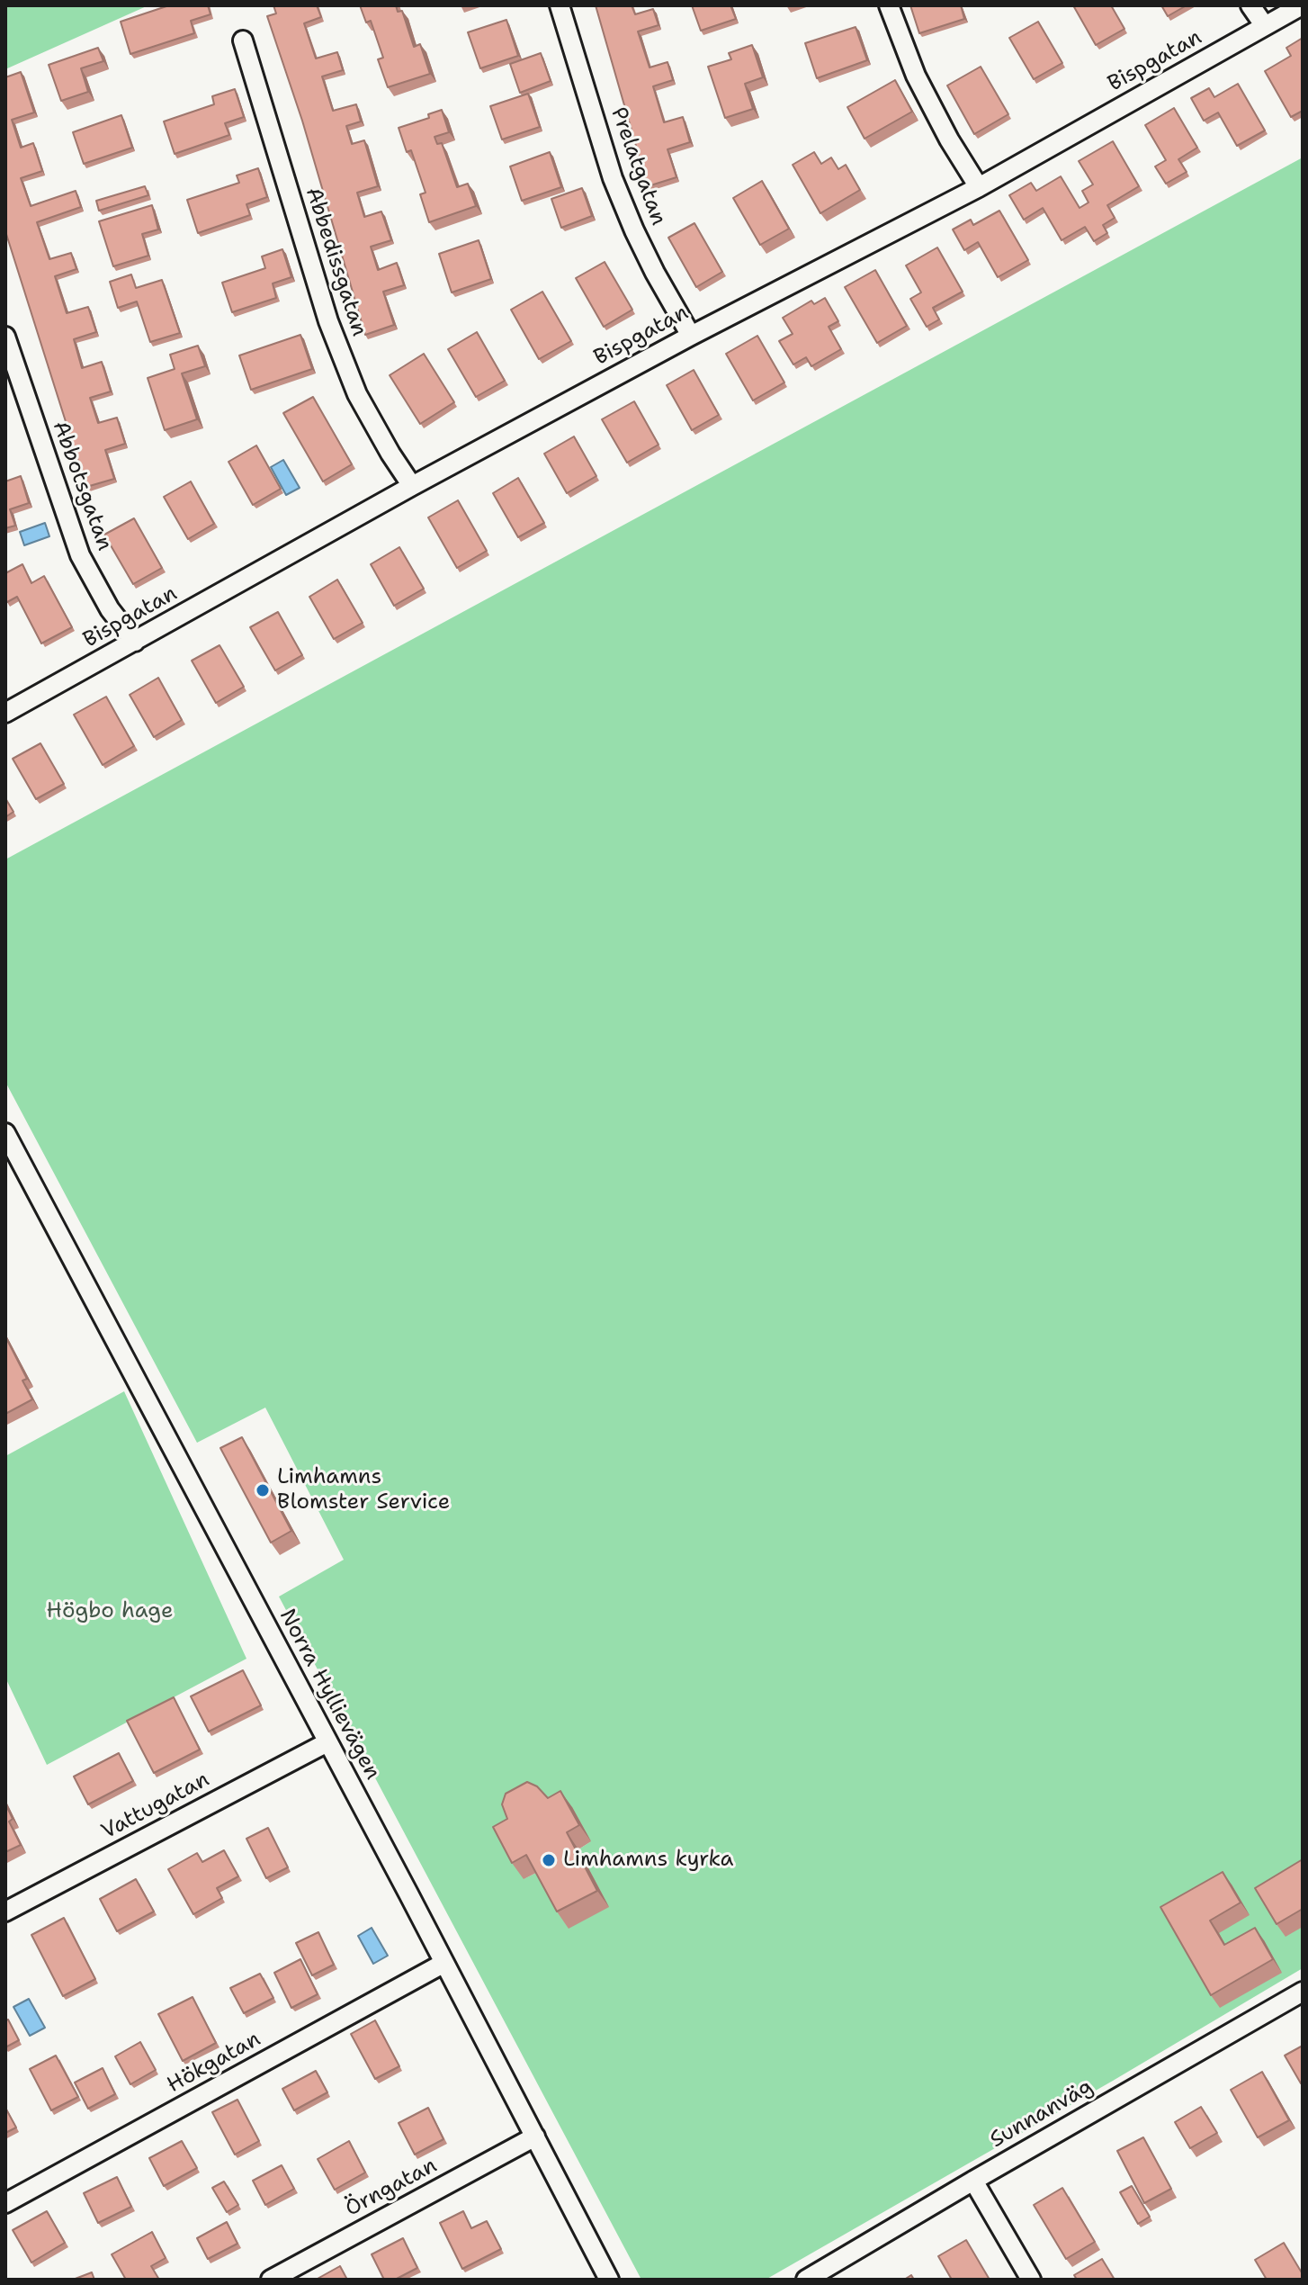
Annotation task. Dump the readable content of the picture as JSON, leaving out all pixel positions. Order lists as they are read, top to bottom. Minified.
{"streets":{"street":["Bispgatan","Prelatgatan","Abbedissgatan","Abbotsgatan","Norra Hyllievägen","Vattugatan","Hökgatan","Sunnanväg","Örngatan"]},"crossings":[["Bispgatan","Prelatgatan"],["Bispgatan","Abbedissgatan"],["Bispgatan","Abbotsgatan"],["Norra Hyllievägen","Vattugatan"],["Norra Hyllievägen","Hökgatan"],["Norra Hyllievägen","Örngatan"]],"parks":["Högbo hage"],"places":["Limhamns Blomster Service","Limhamns kyrka"]}
